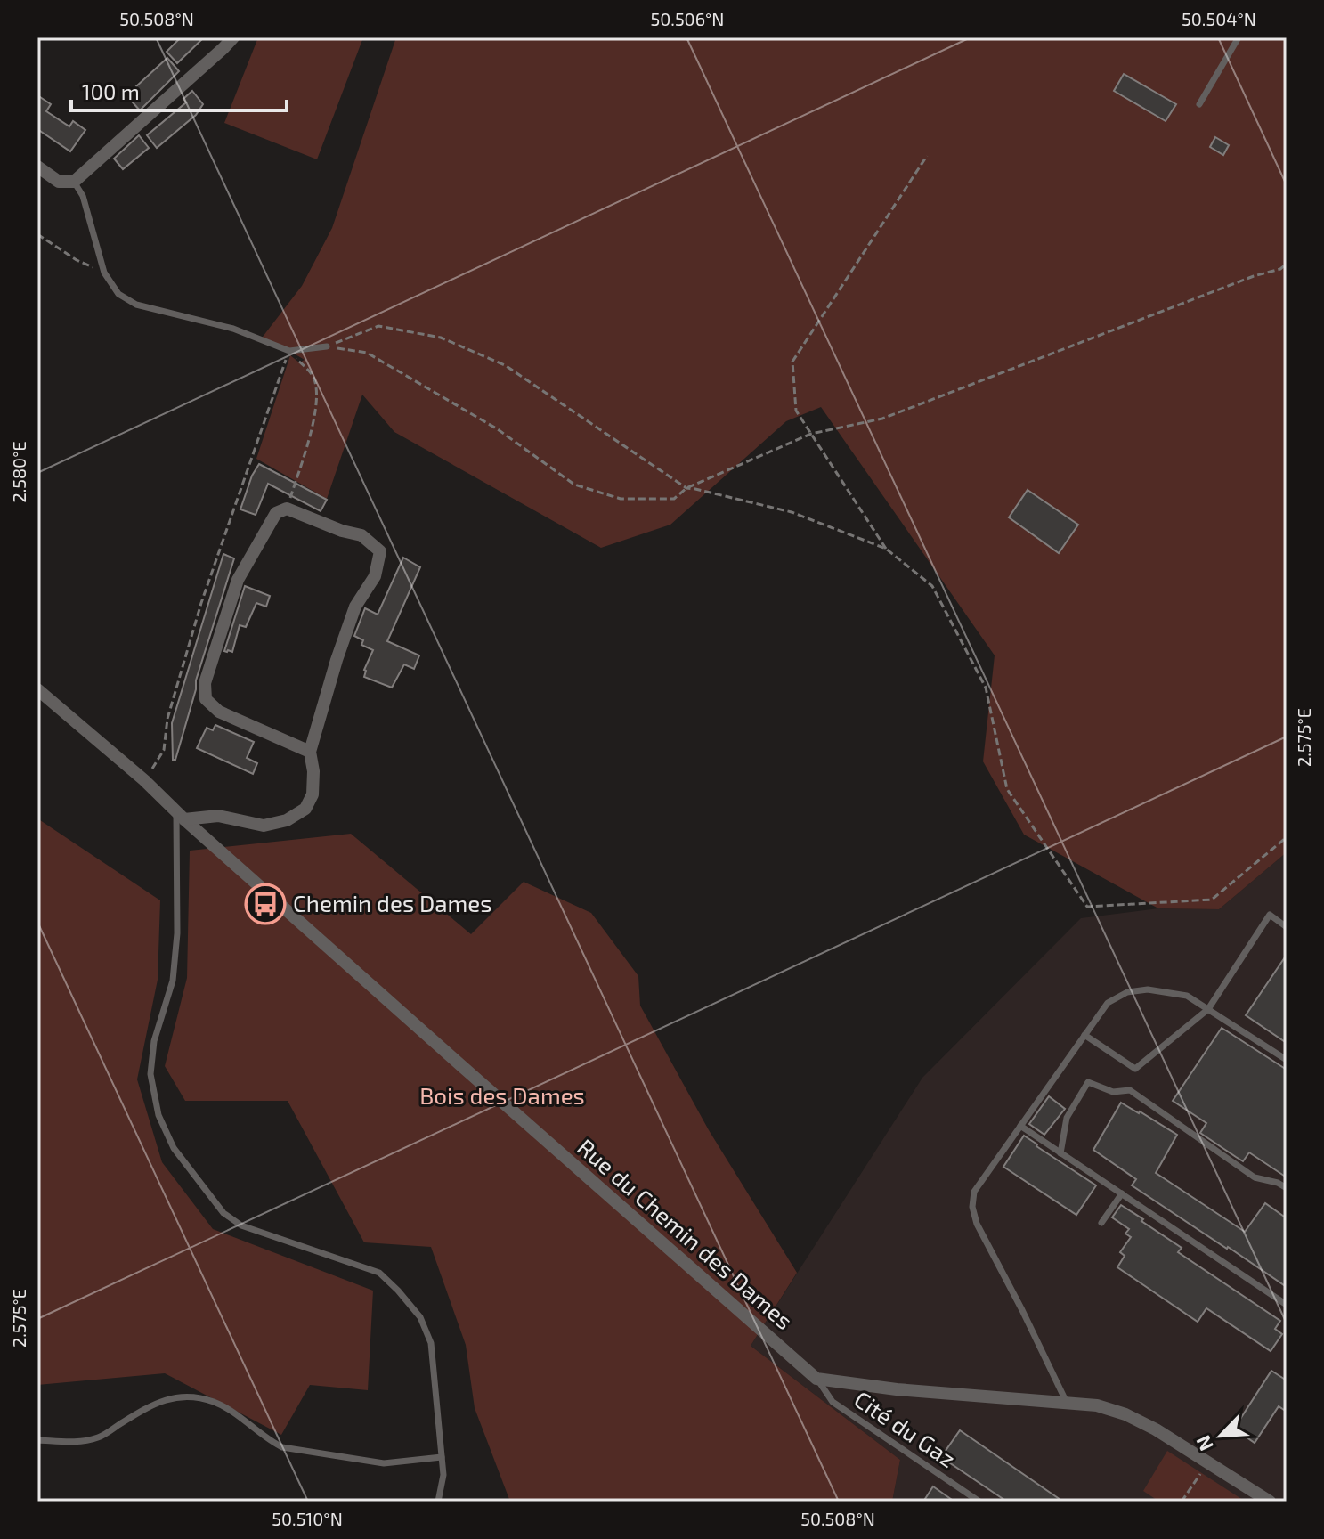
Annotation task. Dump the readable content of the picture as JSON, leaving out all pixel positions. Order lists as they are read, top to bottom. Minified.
{"streets":{"street":["Rue du Chemin des Dames"],"lane":["Cité du Gaz"]},"crossings":[["Rue du Chemin des Dames","Cité du Gaz"]],"parks":["Bois des Dames"],"places":{"bus stop":["Chemin des Dames"]},"scale_bar":"100 m","north":"bottom left","coordinates":["50.508°N","50.506°N","50.504°N","2.580°E","2.575°E","50.510°N"]}
